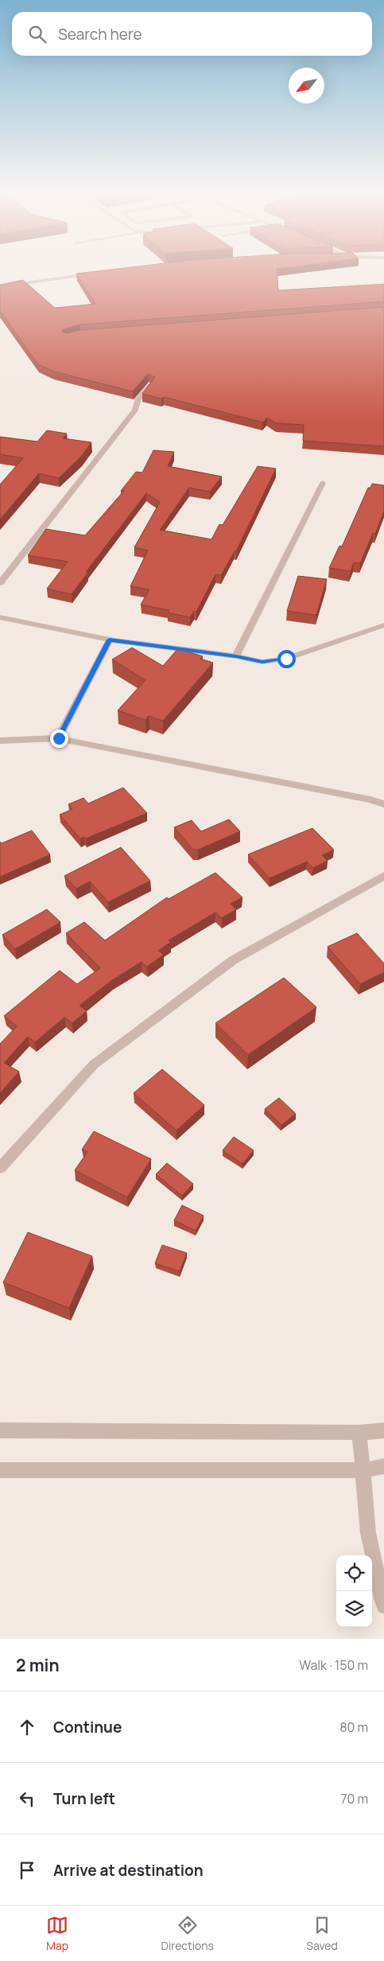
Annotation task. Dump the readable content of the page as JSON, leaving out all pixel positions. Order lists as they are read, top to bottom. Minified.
{"north":"bottom left","page":{"search":"Search here","heading":["2 min","Walk · 150 m"],"list":[["Continue","80 m"],["Turn left","70 m"],"Arrive at destination"],"nav":["Map","Directions","Saved"]}}
